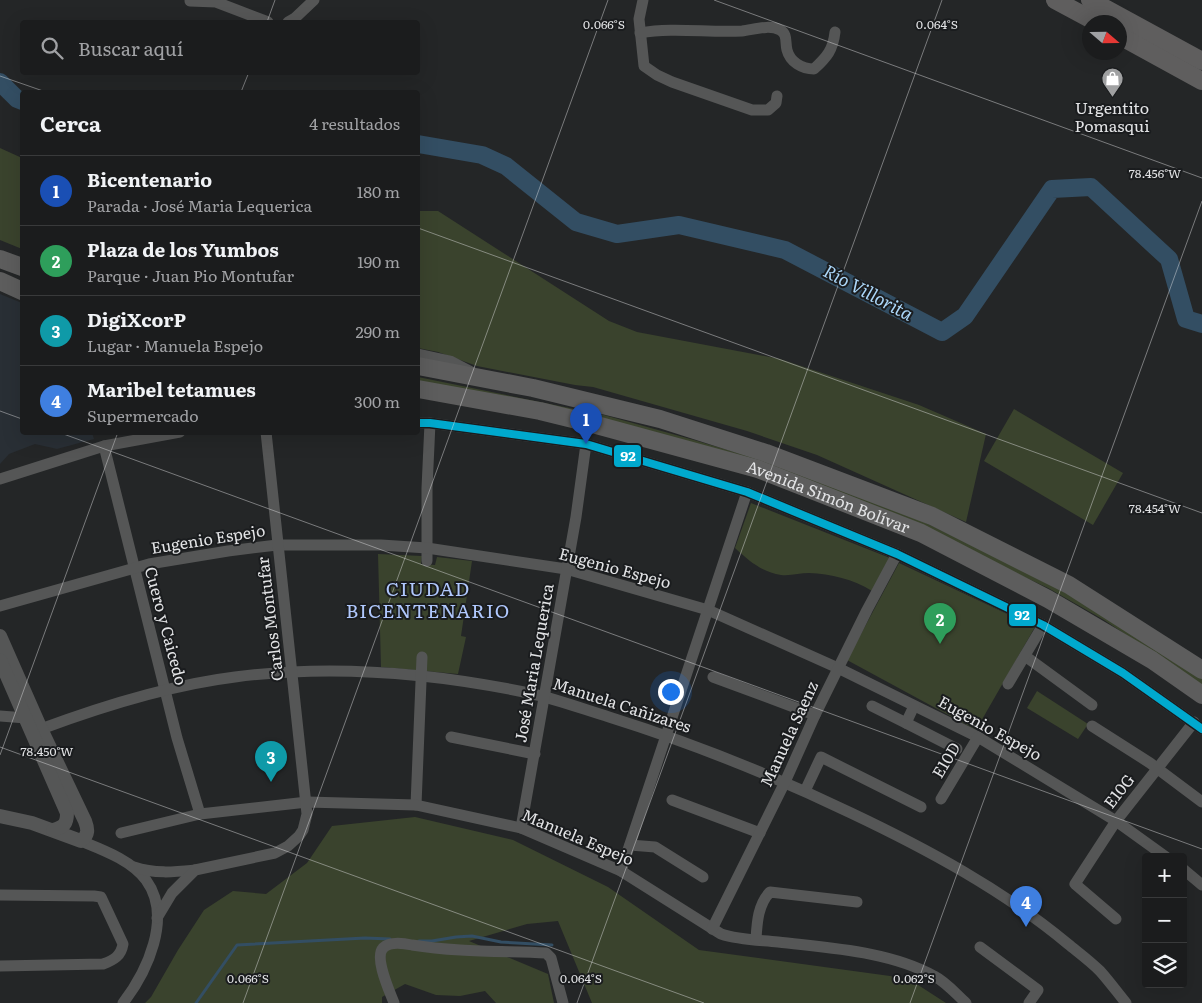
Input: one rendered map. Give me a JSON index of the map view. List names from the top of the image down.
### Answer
{
  "streets": {
    "highway": ["Avenida Simón Bolívar"],
    "street": [
      "Eugenio Espejo",
      "Carlos Montufar",
      "Cuero y Caicedo",
      "José Maria Lequerica",
      "Manuela Cañizares",
      "Manuela Saenz",
      "E10D",
      "E10G",
      "Manuela Espejo"
    ]
  },
  "crossings": [
    ["Eugenio Espejo", "Carlos Montufar"],
    ["Eugenio Espejo", "Cuero y Caicedo"],
    ["Eugenio Espejo", "José Maria Lequerica"],
    ["Eugenio Espejo", "Manuela Saenz"],
    ["Eugenio Espejo", "E10D"],
    ["Eugenio Espejo", "E10G"],
    ["Carlos Montufar", "Manuela Cañizares"],
    ["Carlos Montufar", "Manuela Espejo"],
    ["Cuero y Caicedo", "Manuela Cañizares"],
    ["Cuero y Caicedo", "Manuela Espejo"],
    ["José Maria Lequerica", "Manuela Cañizares"],
    ["José Maria Lequerica", "Manuela Espejo"],
    ["Manuela Cañizares", "Manuela Saenz"],
    ["Manuela Saenz", "Manuela Espejo"]
  ],
  "districts": ["CIUDAD BICENTENARIO"],
  "water": ["Río Villorita"],
  "places": {
    "shop": ["Urgentito Pomasqui"]
  },
  "lines": ["transit line 92"],
  "north": "right",
  "page": {
    "search": "Buscar aquí",
    "heading": ["Cerca", "4 resultados"],
    "list": [
      {
        "mark": "1",
        "name": "Bicentenario",
        "note": "Parada · José Maria Lequerica",
        "value": "180 m"
      },
      {
        "mark": "2",
        "name": "Plaza de los Yumbos",
        "note": "Parque · Juan Pio Montufar",
        "value": "190 m"
      },
      {
        "mark": "3",
        "name": "DigiXcorP",
        "note": "Lugar · Manuela Espejo",
        "value": "290 m"
      },
      {
        "mark": "4",
        "name": "Maribel tetamues",
        "note": "Supermercado",
        "value": "300 m"
      }
    ],
    "pins": [
      "1",
      "2",
      "3",
      "4"
    ],
    "map_buttons": ["+", "−"]
  },
  "coordinates": [
    "0.066°S",
    "0.064°S",
    "78.456°W",
    "78.454°W",
    "78.450°W",
    "0.062°S"
  ]
}
